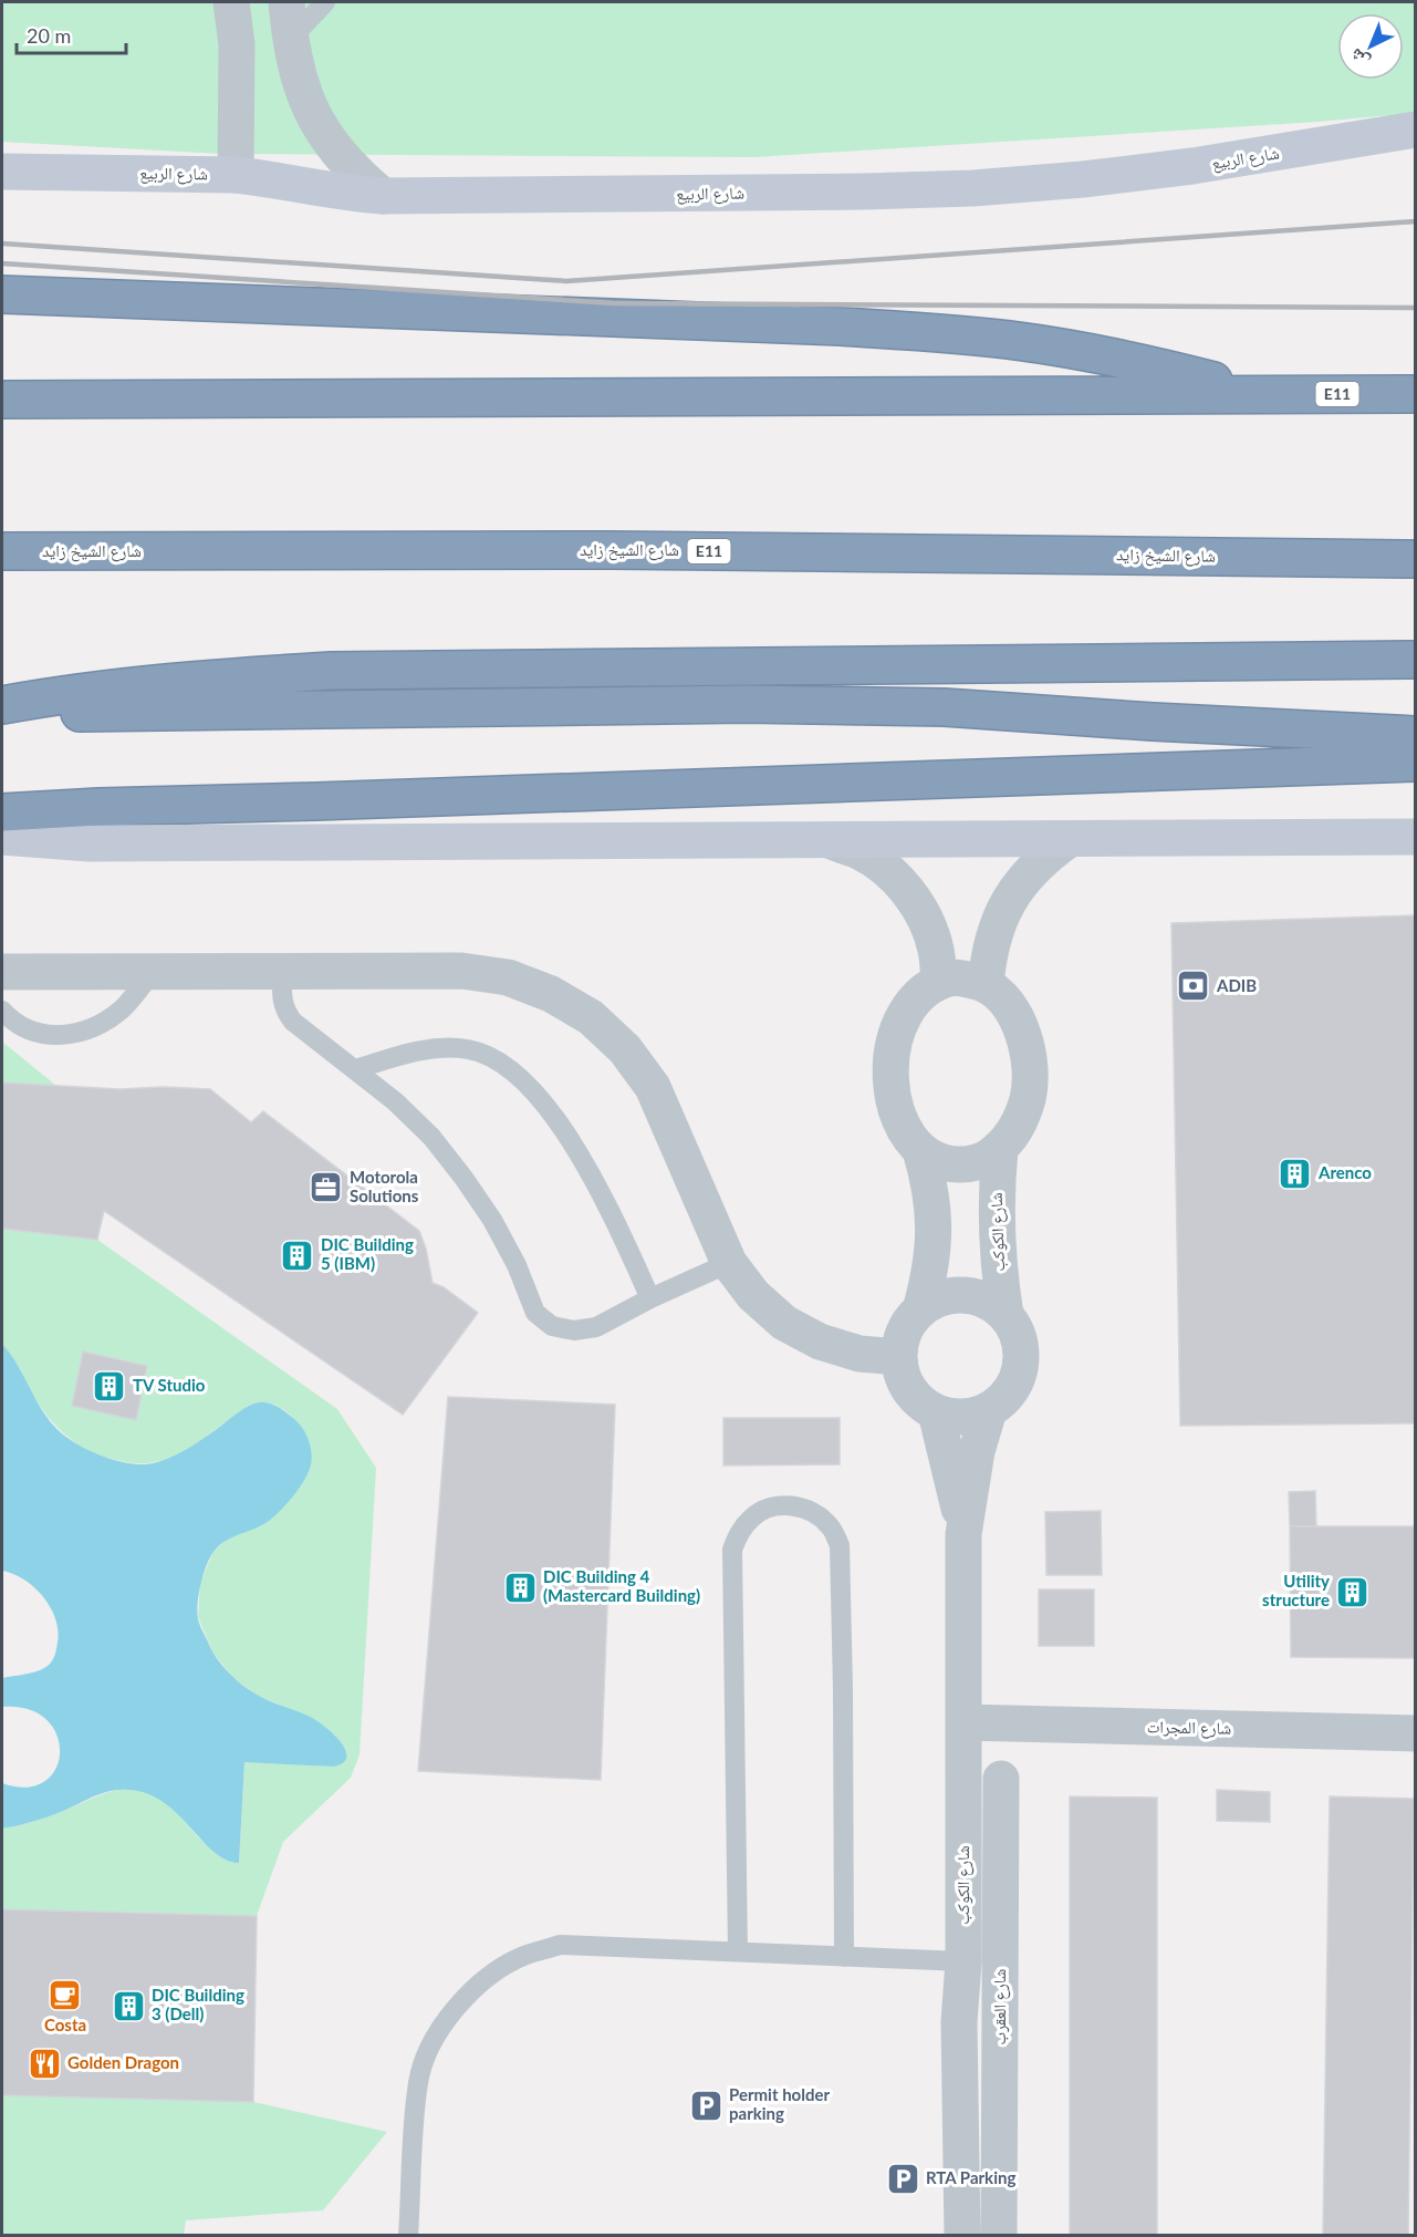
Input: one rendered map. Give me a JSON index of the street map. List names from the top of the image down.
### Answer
{
  "streets": {
    "highway": ["E11", "شارع الشيخ زايد"],
    "main road": ["شارع الربيع"],
    "street": ["شارع الكوكب", "شارع المجرات", "شارع العقرب"]
  },
  "crossings": [
    ["شارع الكوكب", "شارع المجرات"]
  ],
  "places": {
    "bank": ["ADIB"],
    "building": [
      "Arenco",
      "DIC Building 5 (IBM)",
      "TV Studio",
      "DIC Building 4 (Mastercard Building)",
      "Utility structure",
      "DIC Building 3 (Dell)"
    ],
    "office": ["Motorola Solutions"],
    "cafe": ["Costa"],
    "restaurant": ["Golden Dragon"],
    "parking": ["Permit holder parking", "RTA Parking"]
  },
  "scale_bar": "20 m",
  "north": "bottom left"
}
